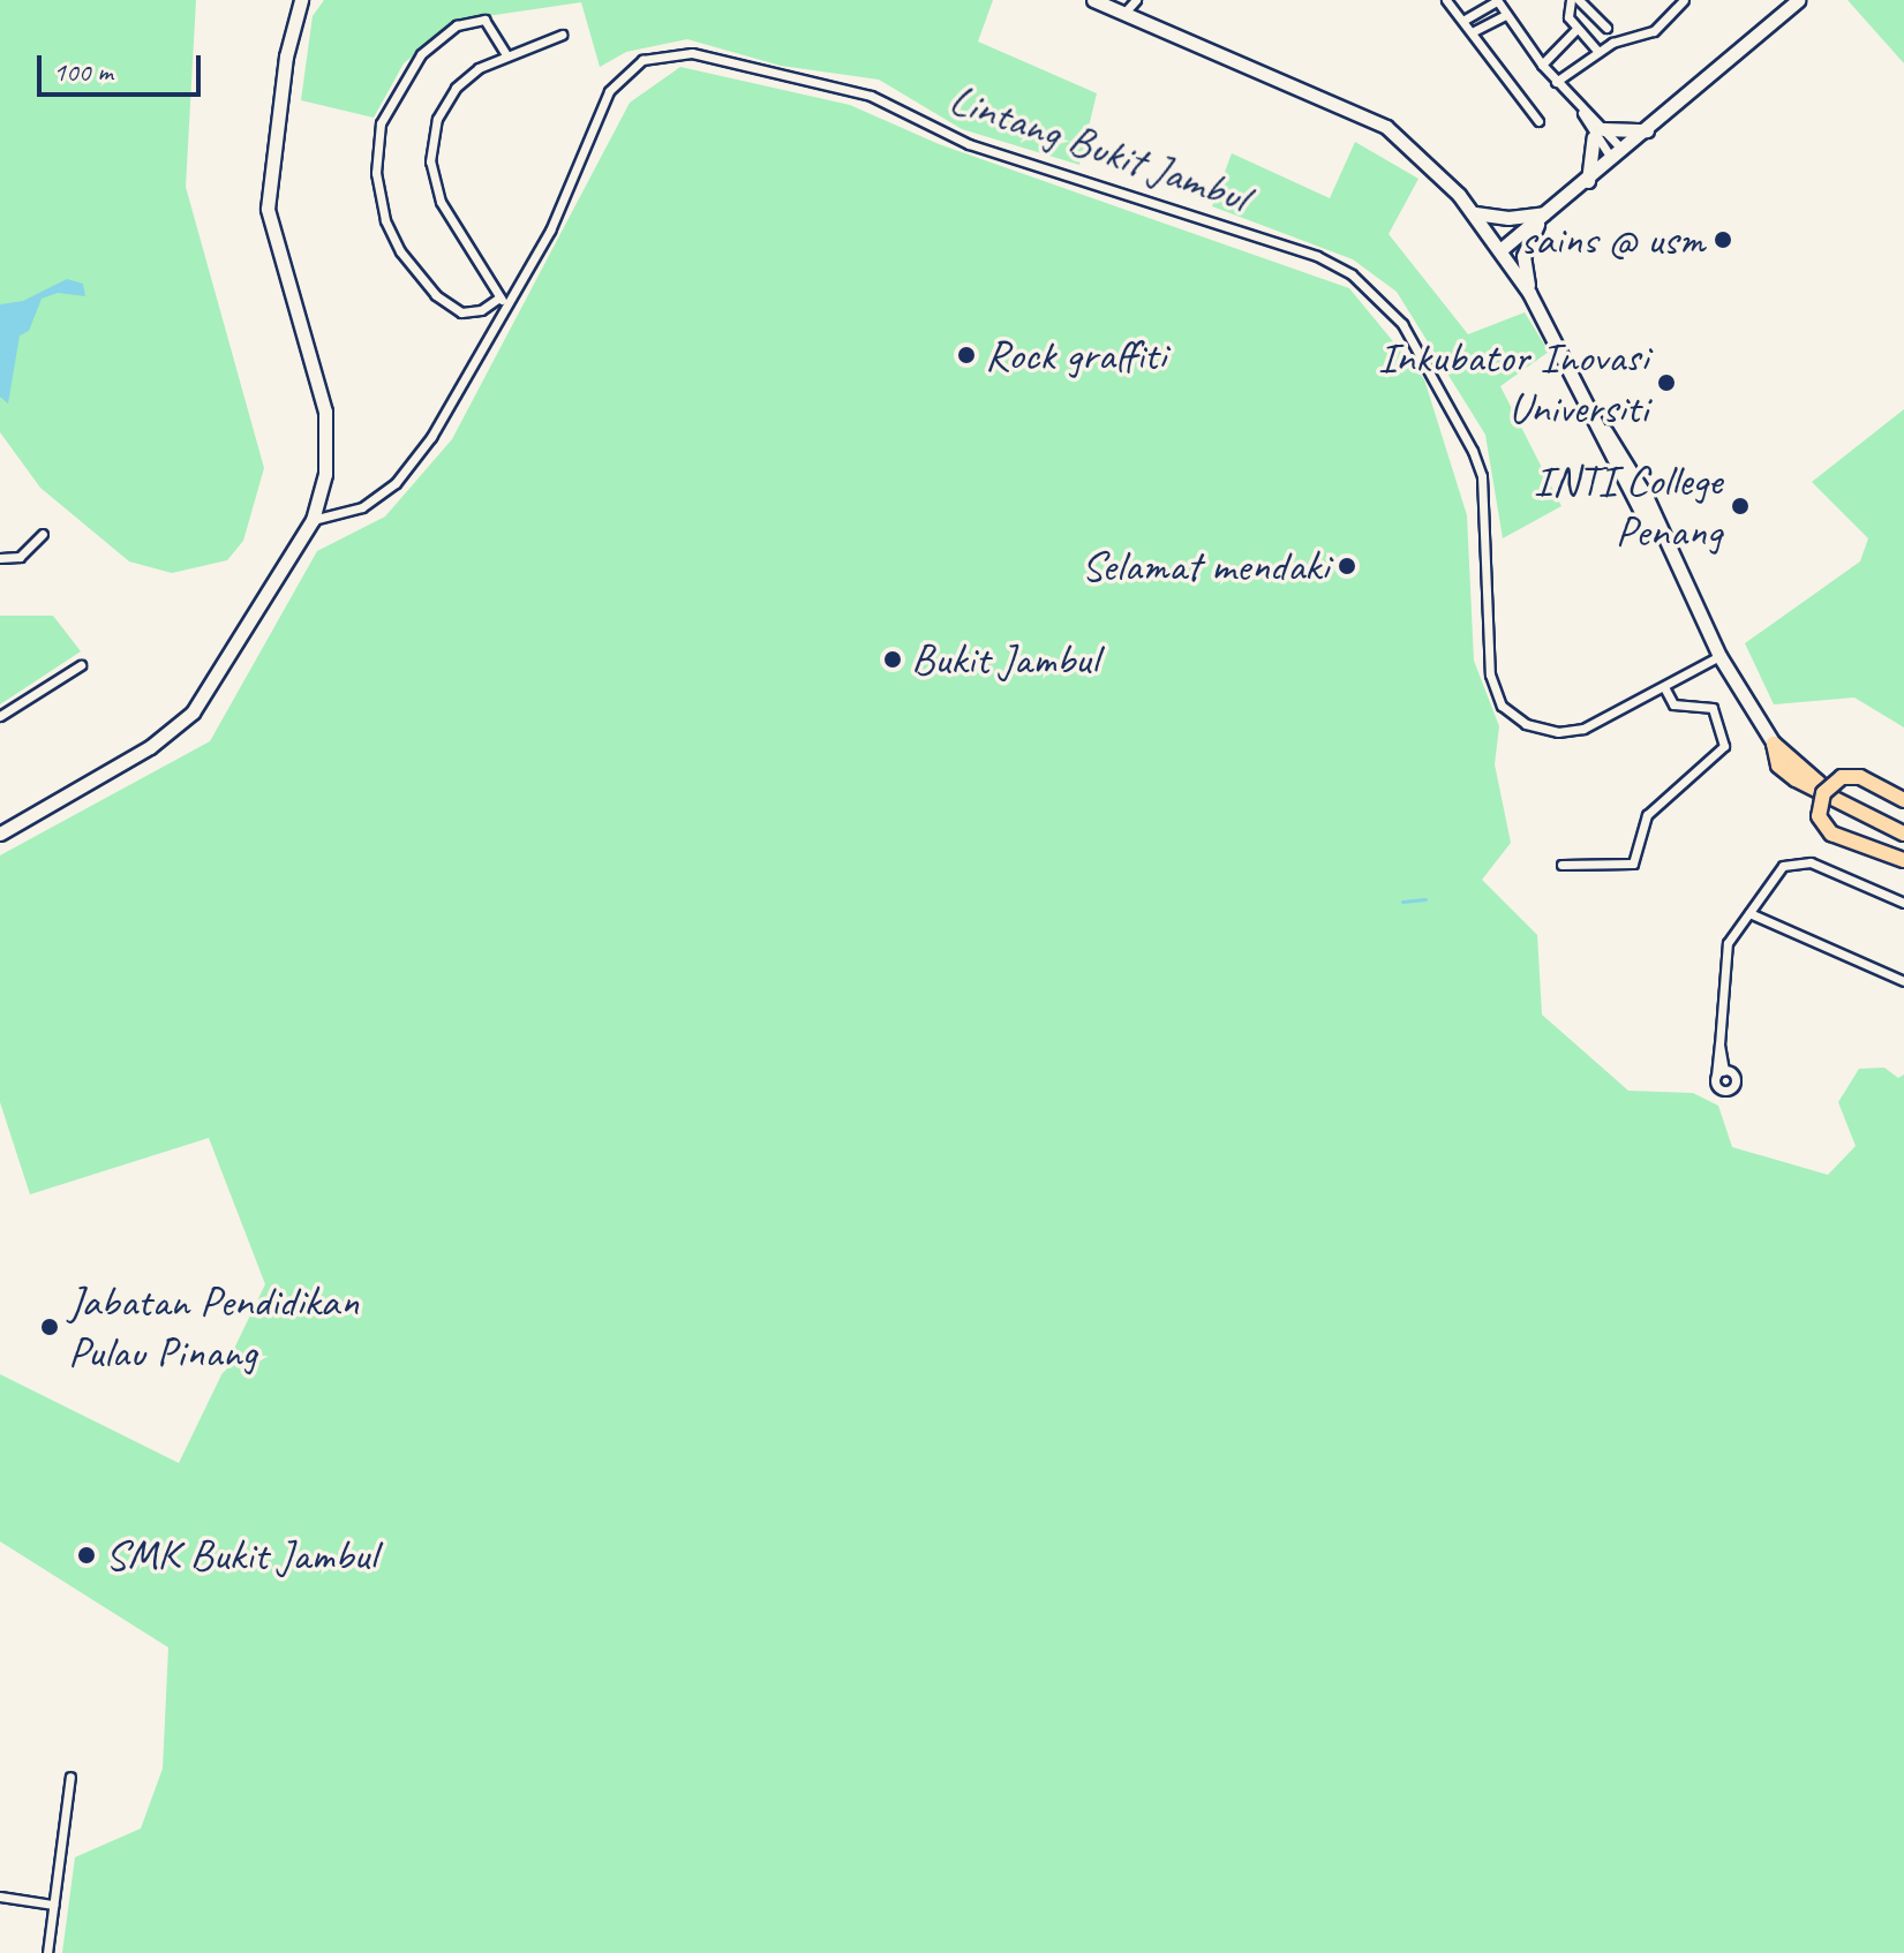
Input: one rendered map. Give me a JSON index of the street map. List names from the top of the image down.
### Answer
{
  "streets": {
    "street": ["Lintang Bukit Jambul"]
  },
  "places": [
    "sains @ usm",
    "Rock graffiti",
    "Inkubator Inovasi Universiti",
    "INTI College Penang",
    "Selamat mendaki",
    "Bukit Jambul",
    "Jabatan Pendidikan Pulau Pinang",
    "SMK Bukit Jambul"
  ],
  "scale_bar": "100 m"
}
